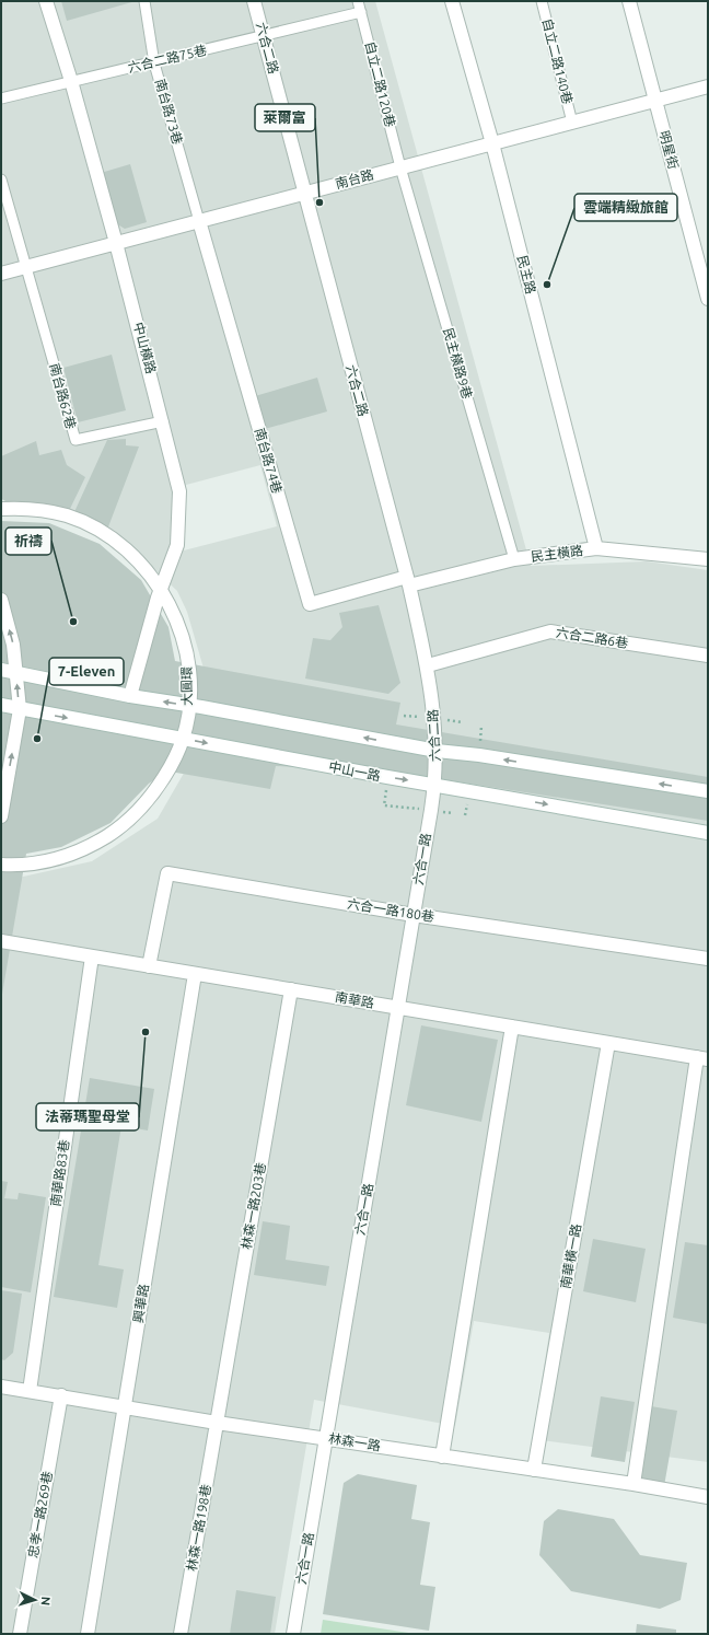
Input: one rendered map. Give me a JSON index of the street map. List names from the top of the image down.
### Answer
{
  "streets": {
    "street": [
      "六合二路",
      "明星街",
      "南台路",
      "民主路",
      "中山橫路",
      "南台路74巷",
      "民主橫路",
      "六合二路6巷",
      "大圓環",
      "中山一路",
      "六合一路",
      "六合一路180巷",
      "南華路",
      "南華路83巷",
      "林森一路203巷",
      "南華橫一路",
      "興華路",
      "林森一路",
      "忠孝一路269巷",
      "林森一路198巷"
    ],
    "lane": [
      "六合二路75巷",
      "自立二路140巷",
      "自立二路120巷",
      "南台路73巷",
      "民主橫路9巷",
      "南台路62巷"
    ]
  },
  "crossings": [
    ["六合二路", "六合二路75巷"],
    ["六合二路", "南台路"],
    ["六合二路", "南台路74巷"],
    ["六合二路", "民主橫路"],
    ["六合二路", "六合二路6巷"],
    ["六合二路", "中山一路"],
    ["六合二路", "六合一路"],
    ["六合二路75巷", "自立二路120巷"],
    ["六合二路75巷", "南台路73巷"],
    ["六合二路75巷", "中山橫路"],
    ["自立二路140巷", "南台路"],
    ["自立二路120巷", "南台路"],
    ["自立二路120巷", "民主橫路9巷"],
    ["南台路73巷", "南台路"],
    ["南台路73巷", "南台路74巷"],
    ["明星街", "南台路"],
    ["南台路", "民主路"],
    ["南台路", "中山橫路"],
    ["南台路", "民主橫路9巷"],
    ["南台路", "南台路62巷"],
    ["南台路", "南台路74巷"],
    ["民主路", "民主橫路"],
    ["中山橫路", "南台路62巷"],
    ["中山橫路", "大圓環"],
    ["民主橫路9巷", "民主橫路"],
    ["南台路74巷", "民主橫路"],
    ["大圓環", "中山一路"],
    ["中山一路", "六合一路"],
    ["六合一路", "六合一路180巷"],
    ["六合一路", "南華路"],
    ["六合一路", "林森一路"],
    ["六合一路180巷", "南華路"],
    ["南華路", "南華路83巷"],
    ["南華路", "林森一路203巷"],
    ["南華路", "南華橫一路"],
    ["南華路", "興華路"],
    ["南華路83巷", "林森一路"],
    ["林森一路203巷", "林森一路"],
    ["林森一路203巷", "林森一路198巷"],
    ["南華橫一路", "林森一路"],
    ["興華路", "林森一路"],
    ["林森一路", "忠孝一路269巷"],
    ["林森一路", "林森一路198巷"]
  ],
  "places": [
    "萊爾富",
    "雲端精緻旅館",
    "祈禱",
    "7-Eleven",
    "法蒂瑪聖母堂"
  ],
  "north": "right"
}
